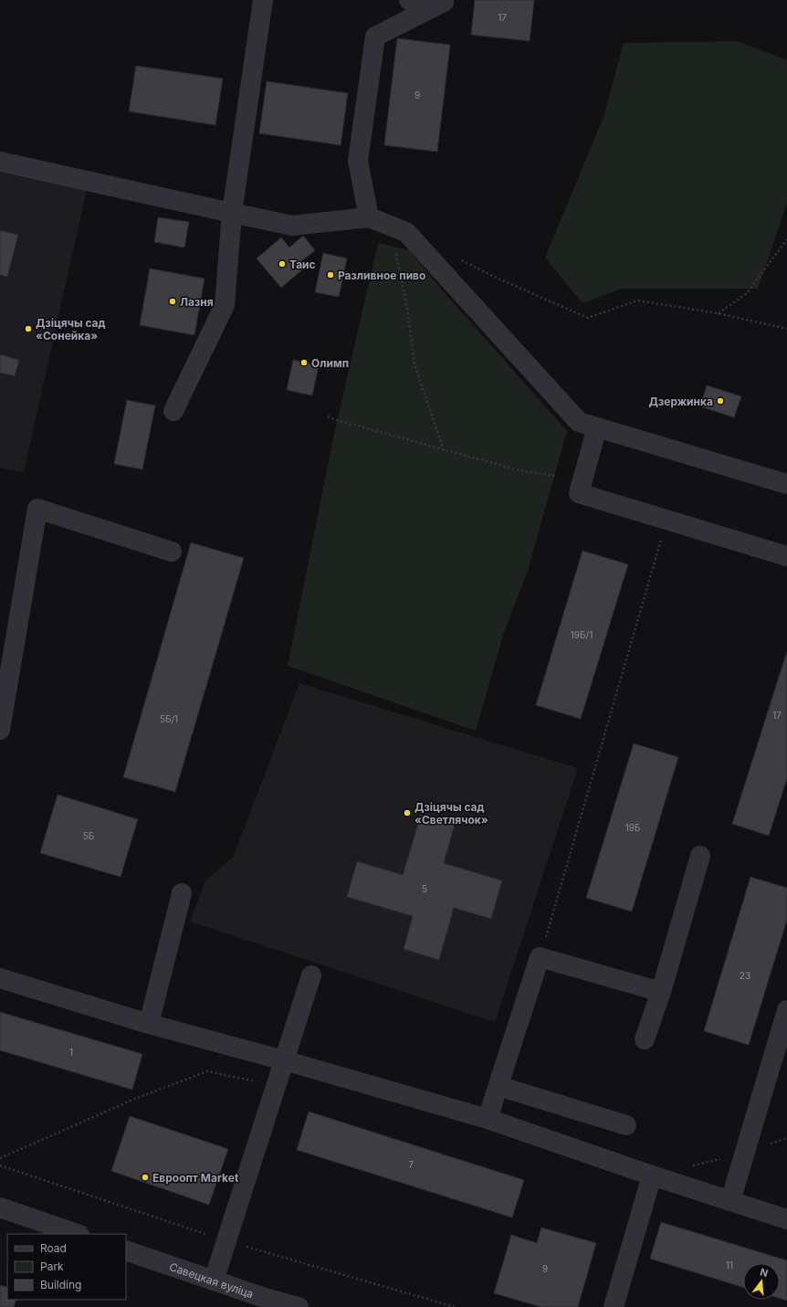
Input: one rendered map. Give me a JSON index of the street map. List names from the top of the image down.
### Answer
{
  "streets": {
    "street": ["Савецкая вуліца"]
  },
  "places": [
    "Таис",
    "Разливное пиво",
    "Лазня",
    "Дзіцячы сад «Сонейка»",
    "Олимп",
    "Дзержинка",
    "Дзіцячы сад «Светлячок»",
    "Евроопт Market"
  ],
  "house_numbers": [
    "17",
    "9",
    "19Б/1",
    "17",
    "5Б/1",
    "19Б",
    "5Б",
    "5",
    "23",
    "1",
    "7",
    "11",
    "9"
  ],
  "legend": ["Road", "Park", "Building"],
  "north": "top"
}
